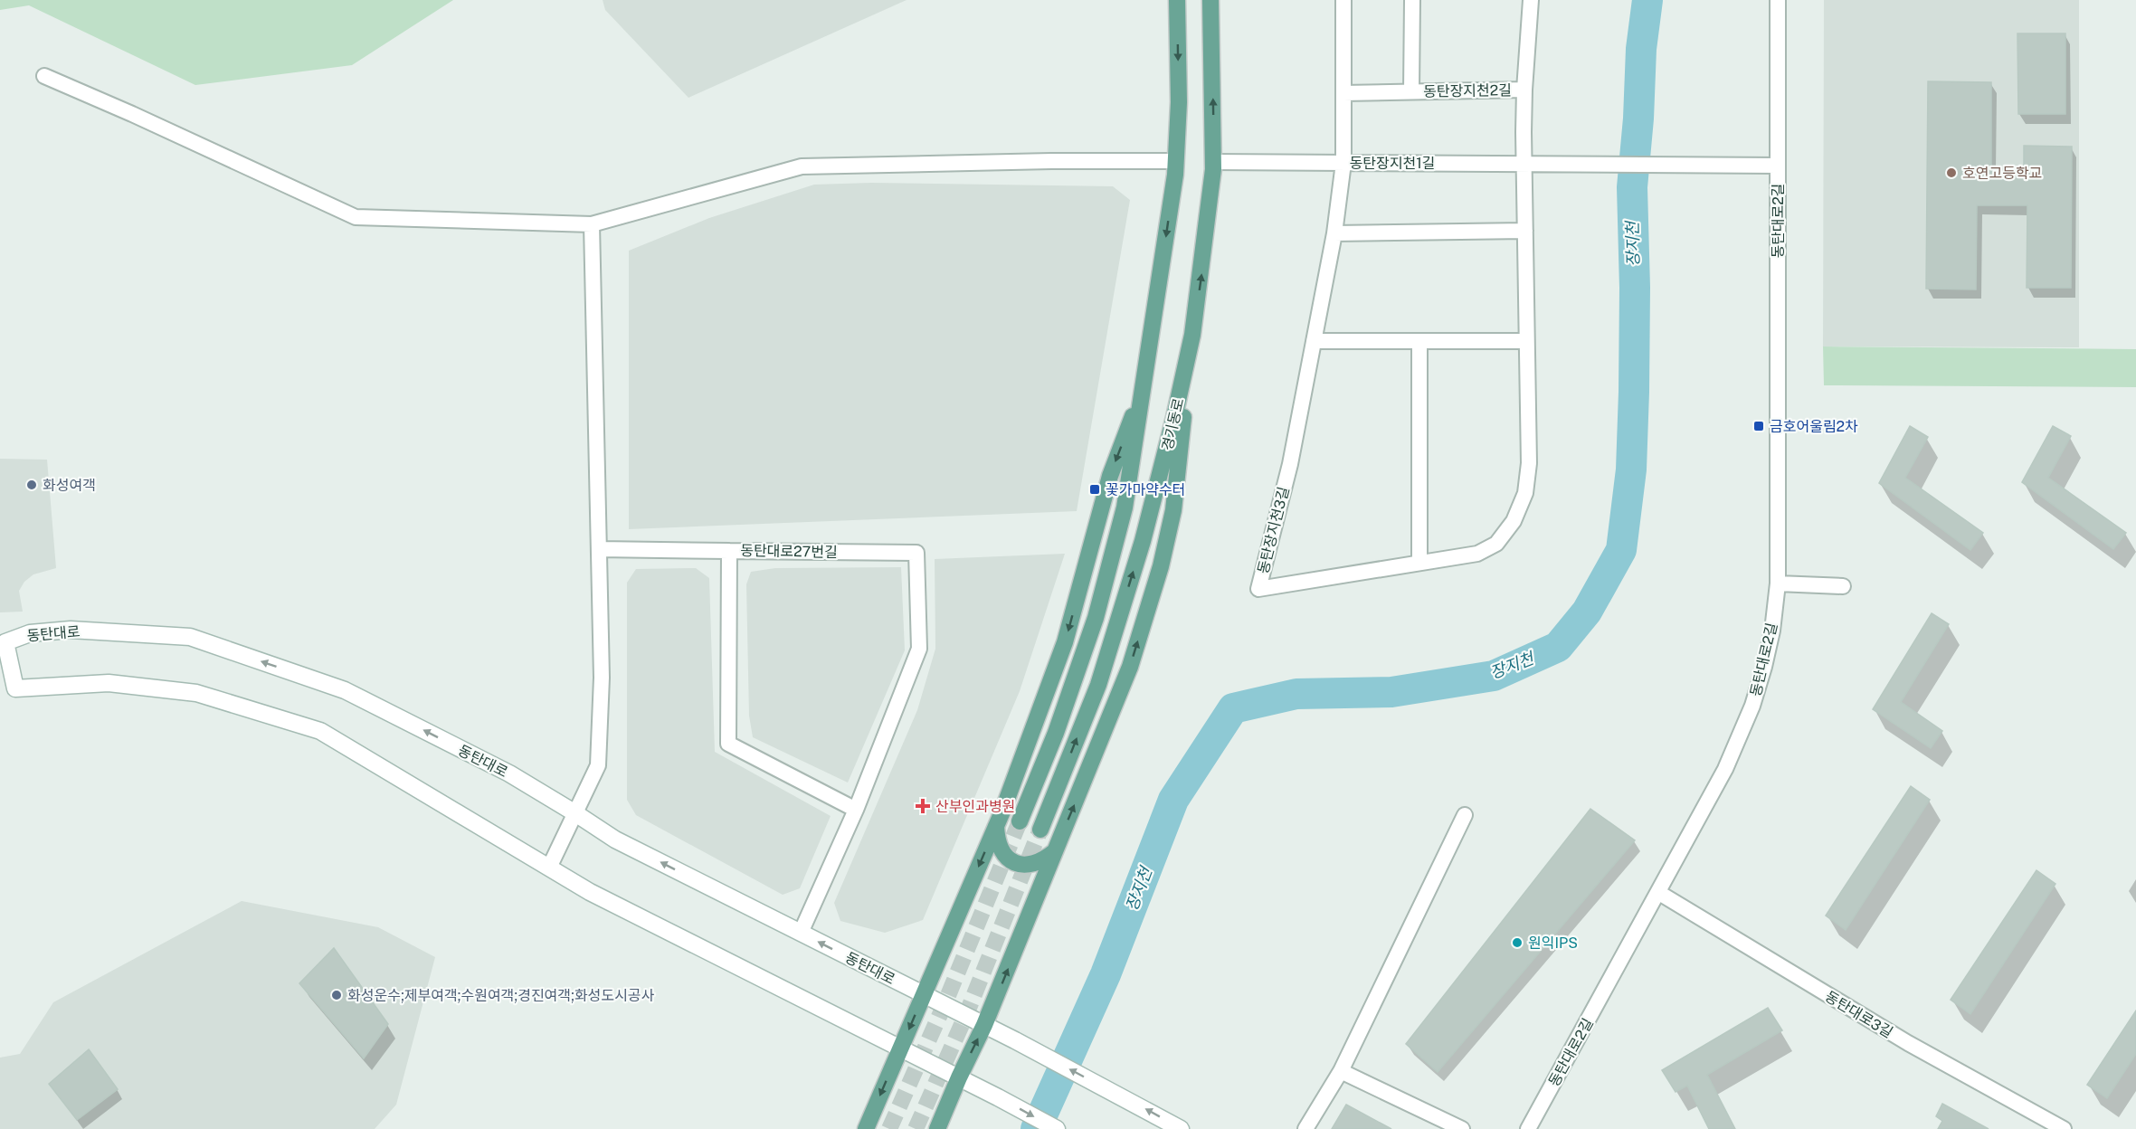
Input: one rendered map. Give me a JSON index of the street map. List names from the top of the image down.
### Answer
{
  "streets": {
    "main road": ["경기동로", "동탄대로"],
    "street": [
      "동탄장지천2길",
      "동탄장지천1길",
      "동탄대로2길",
      "동탄장지천3길",
      "동탄대로27번길",
      "동탄대로3길"
    ]
  },
  "crossings": [
    ["동탄장지천2길", "동탄장지천1길"],
    ["동탄장지천2길", "동탄장지천3길"],
    ["동탄장지천1길", "동탄대로2길"],
    ["동탄장지천1길", "경기동로"],
    ["동탄장지천1길", "동탄장지천3길"],
    ["동탄대로2길", "동탄대로3길"],
    ["동탄대로27번길", "동탄대로"]
  ],
  "water": ["장지천"],
  "places": {
    "other": [
      "호연고등학교",
      "화성여객",
      "원익IPS",
      "화성운수;제부여객;수원여객;경진여객;화성도시공사"
    ],
    "transit": ["금호어울림2차", "꽃가마약수터"],
    "health": ["산부인과병원"]
  }
}
